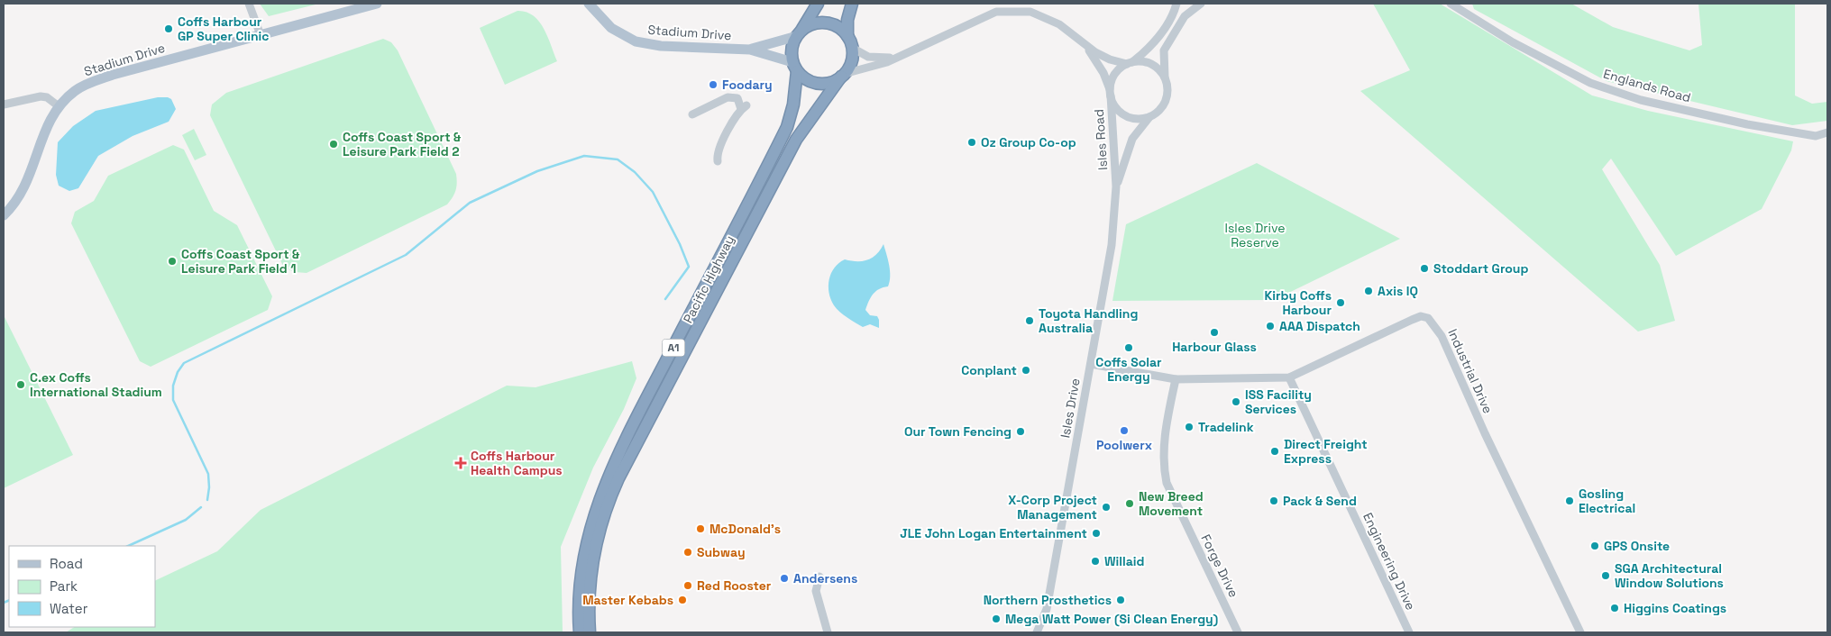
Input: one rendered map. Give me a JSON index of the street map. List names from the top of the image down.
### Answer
{
  "streets": {
    "highway": ["Pacific Highway", "A1"],
    "main road": ["Stadium Drive"],
    "street": [
      "Englands Road",
      "Isles Road",
      "Industrial Drive",
      "Isles Drive",
      "Engineering Drive",
      "Forge Drive"
    ]
  },
  "crossings": [
    ["Stadium Drive", "Pacific Highway"],
    ["Stadium Drive", "A1"],
    ["Isles Road", "Isles Drive"],
    ["Pacific Highway", "A1"],
    ["Industrial Drive", "Isles Drive"],
    ["Industrial Drive", "Engineering Drive"],
    ["Industrial Drive", "Forge Drive"]
  ],
  "parks": ["Isles Drive Reserve"],
  "places": {
    "other": [
      "Coffs Harbour GP Super Clinic",
      "Foodary",
      "Oz Group Co-op",
      "Coffs Coast Sport & Leisure Park Field 2",
      "Coffs Coast Sport & Leisure Park Field 1",
      "Stoddart Group",
      "Axis IQ",
      "Kirby Coffs Harbour",
      "Toyota Handling Australia",
      "AAA Dispatch",
      "Harbour Glass",
      "Coffs Solar Energy",
      "Conplant",
      "C.ex Coffs International Stadium",
      "ISS Facility Services",
      "Tradelink",
      "Poolwerx",
      "Our Town Fencing",
      "Direct Freight Express",
      "Pack & Send",
      "Gosling Electrical",
      "New Breed Movement",
      "X-Corp Project Management",
      "McDonald's",
      "JLE John Logan Entertainment",
      "GPS Onsite",
      "Subway",
      "Willaid",
      "SGA Architectural Window Solutions",
      "Andersens",
      "Red Rooster",
      "Master Kebabs",
      "Northern Prosthetics",
      "Higgins Coatings",
      "Mega Watt Power (Si Clean Energy)"
    ],
    "health": ["Coffs Harbour Health Campus"]
  },
  "legend": ["Road", "Park", "Water"]
}
